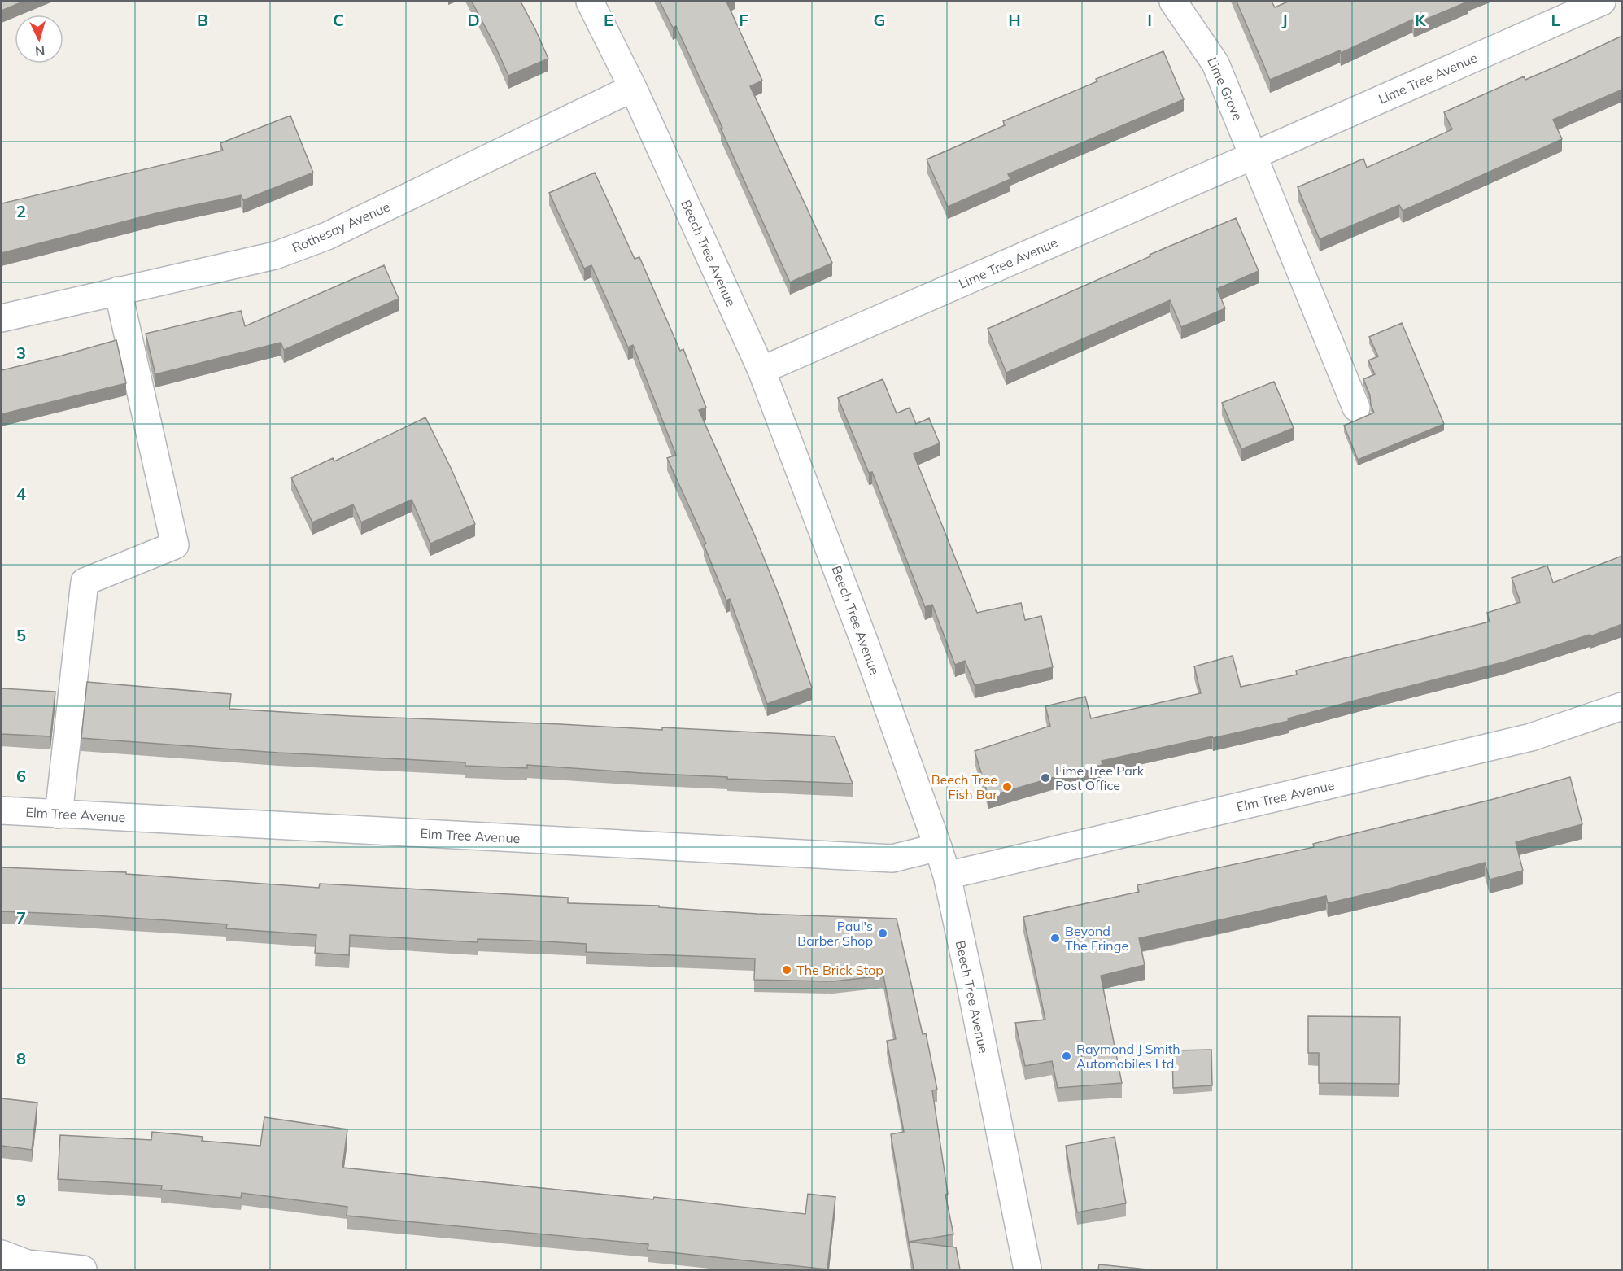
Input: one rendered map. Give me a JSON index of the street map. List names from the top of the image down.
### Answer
{
  "streets": {
    "street": [
      "Lime Tree Avenue",
      "Lime Grove",
      "Rothesay Avenue",
      "Beech Tree Avenue",
      "Elm Tree Avenue"
    ]
  },
  "crossings": [
    ["Lime Tree Avenue", "Lime Grove"],
    ["Lime Tree Avenue", "Beech Tree Avenue"],
    ["Rothesay Avenue", "Beech Tree Avenue"],
    ["Beech Tree Avenue", "Elm Tree Avenue"]
  ],
  "places": [
    "Lime Tree Park Post Office",
    "Beech Tree Fish Bar",
    "Paul's Barber Shop",
    "Beyond The Fringe",
    "The Brick Stop",
    "Raymond J Smith Automobiles Ltd."
  ],
  "north": "bottom",
  "grid": {
    "columns": [
      "B",
      "C",
      "D",
      "E",
      "F",
      "G",
      "H",
      "I",
      "J",
      "K",
      "L"
    ],
    "rows": [
      "2",
      "3",
      "4",
      "5",
      "6",
      "7",
      "8",
      "9"
    ]
  }
}
